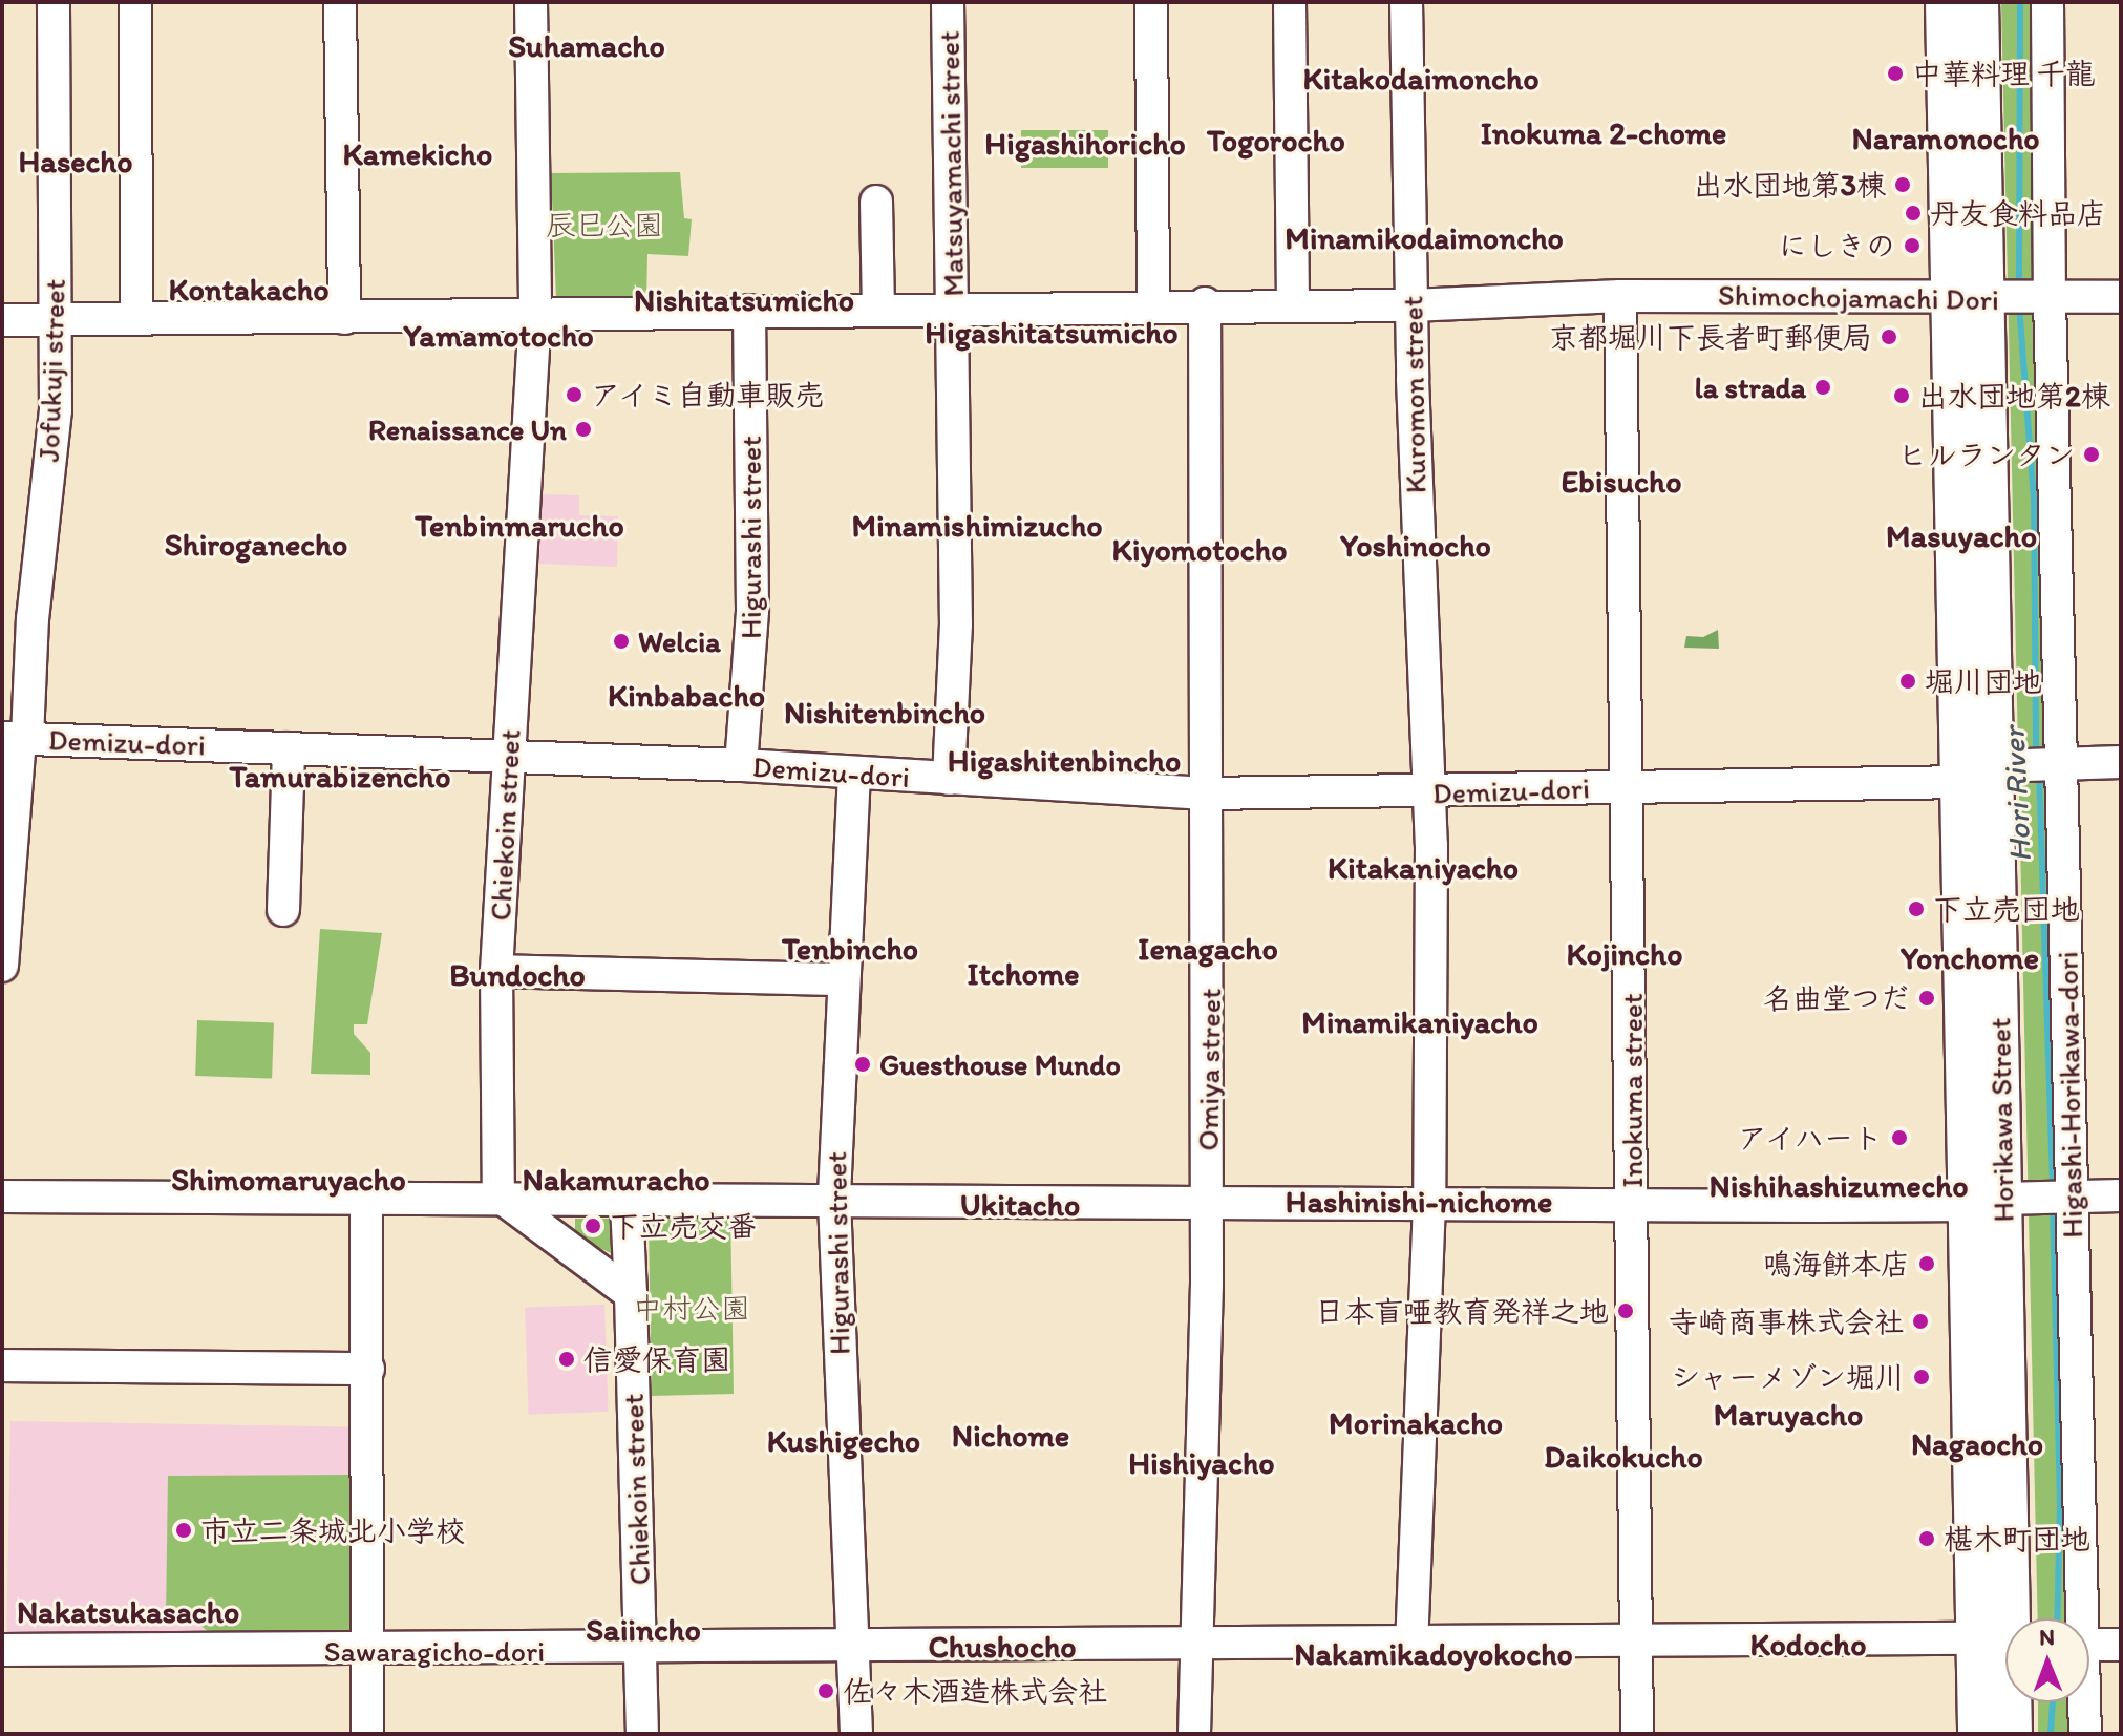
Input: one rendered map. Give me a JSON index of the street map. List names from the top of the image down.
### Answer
{
  "streets": {
    "main road": ["Horikawa Street"],
    "street": [
      "Matsuyamachi street",
      "Shimochojamachi Dori",
      "Jofukuji street",
      "Kuromon street",
      "Higurashi street",
      "Demizu-dori",
      "Chiekoin street",
      "Omiya street",
      "Inokuma street",
      "Higashi-Horikawa-dori",
      "Sawaragicho-dori"
    ]
  },
  "crossings": [
    ["Matsuyamachi street", "Shimochojamachi Dori"],
    ["Matsuyamachi street", "Demizu-dori"],
    ["Shimochojamachi Dori", "Jofukuji street"],
    ["Shimochojamachi Dori", "Kuromon street"],
    ["Shimochojamachi Dori", "Higurashi street"],
    ["Shimochojamachi Dori", "Chiekoin street"],
    ["Shimochojamachi Dori", "Omiya street"],
    ["Shimochojamachi Dori", "Inokuma street"],
    ["Shimochojamachi Dori", "Higashi-Horikawa-dori"],
    ["Shimochojamachi Dori", "Horikawa Street"],
    ["Jofukuji street", "Demizu-dori"],
    ["Kuromon street", "Demizu-dori"],
    ["Kuromon street", "Sawaragicho-dori"],
    ["Higurashi street", "Demizu-dori"],
    ["Higurashi street", "Sawaragicho-dori"],
    ["Demizu-dori", "Chiekoin street"],
    ["Demizu-dori", "Omiya street"],
    ["Demizu-dori", "Inokuma street"],
    ["Demizu-dori", "Higashi-Horikawa-dori"],
    ["Demizu-dori", "Horikawa Street"],
    ["Chiekoin street", "Sawaragicho-dori"],
    ["Omiya street", "Sawaragicho-dori"],
    ["Inokuma street", "Sawaragicho-dori"],
    ["Horikawa Street", "Sawaragicho-dori"]
  ],
  "districts": [
    "Suhamacho",
    "Kitakodaimoncho",
    "Inokuma 2-chome",
    "Naramonocho",
    "Togorocho",
    "Higashihoricho",
    "Kamekicho",
    "Hasecho",
    "Minamikodaimoncho",
    "Kontakacho",
    "Nishitatsumicho",
    "Higashitatsumicho",
    "Yamamotocho",
    "Ebisucho",
    "Tenbinmarucho",
    "Minamishimizucho",
    "Masuyacho",
    "Shiroganecho",
    "Yoshinocho",
    "Kiyomotocho",
    "Kinbabacho",
    "Nishitenbincho",
    "Higashitenbincho",
    "Tamurabizencho",
    "Kitakaniyacho",
    "Tenbincho",
    "Ienagacho",
    "Kojincho",
    "Yonchome",
    "Itchome",
    "Bundocho",
    "Minamikaniyacho",
    "Shimomaruyacho",
    "Nakamuracho",
    "Nishihashizumecho",
    "Hashinishi-nichome",
    "Ukitacho",
    "Maruyacho",
    "Morinakacho",
    "Nichome",
    "Kushigecho",
    "Nagaocho",
    "Daikokucho",
    "Hishiyacho",
    "Nakatsukasacho",
    "Saiincho",
    "Kodocho",
    "Chushocho",
    "Nakamikadoyokocho"
  ],
  "water": ["Hori River"],
  "parks": ["辰巳公園", "中村公園"],
  "places": [
    "中華料理 千龍",
    "出水団地第3棟",
    "丹友食料品店",
    "にしきの",
    "京都堀川下長者町郵便局",
    "la strada",
    "アイミ自動車販売",
    "出水団地第2棟",
    "Renaissance Un",
    "ヒルランタン",
    "Welcia",
    "堀川団地",
    "下立売団地",
    "名曲堂つだ",
    "Guesthouse Mundo",
    "アイハート",
    "下立売交番",
    "鳴海餅本店",
    "日本盲唖教育発祥之地",
    "寺崎商事株式会社",
    "信愛保育園",
    "シャーメゾン堀川",
    "市立二条城北小学校",
    "椹木町団地",
    "佐々木酒造株式会社"
  ],
  "north": "top"
}
